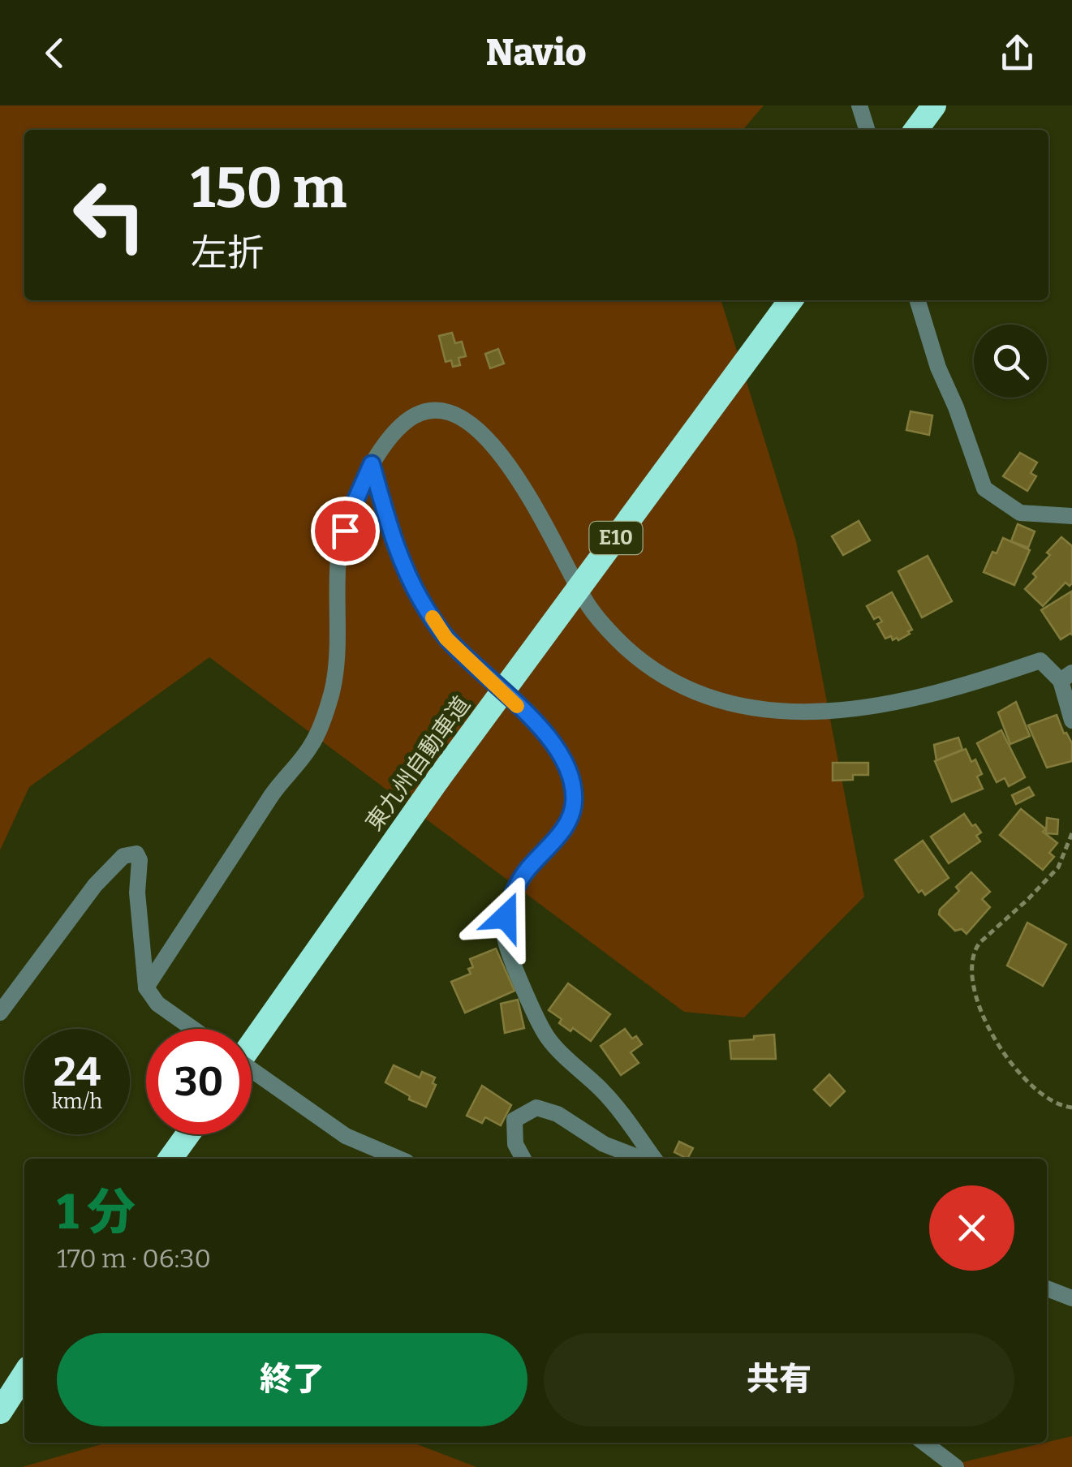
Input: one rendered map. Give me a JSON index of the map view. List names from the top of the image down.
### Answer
{
  "streets": {
    "highway": ["E10", "東九州自動車道"]
  },
  "page": {
    "header": "Navio",
    "turn": ["150 m", "左折"],
    "speed": "24 km/h",
    "limit": "30",
    "heading": ["1 分", "170 m · 06:30"],
    "buttons": ["終了", "共有"]
  }
}
